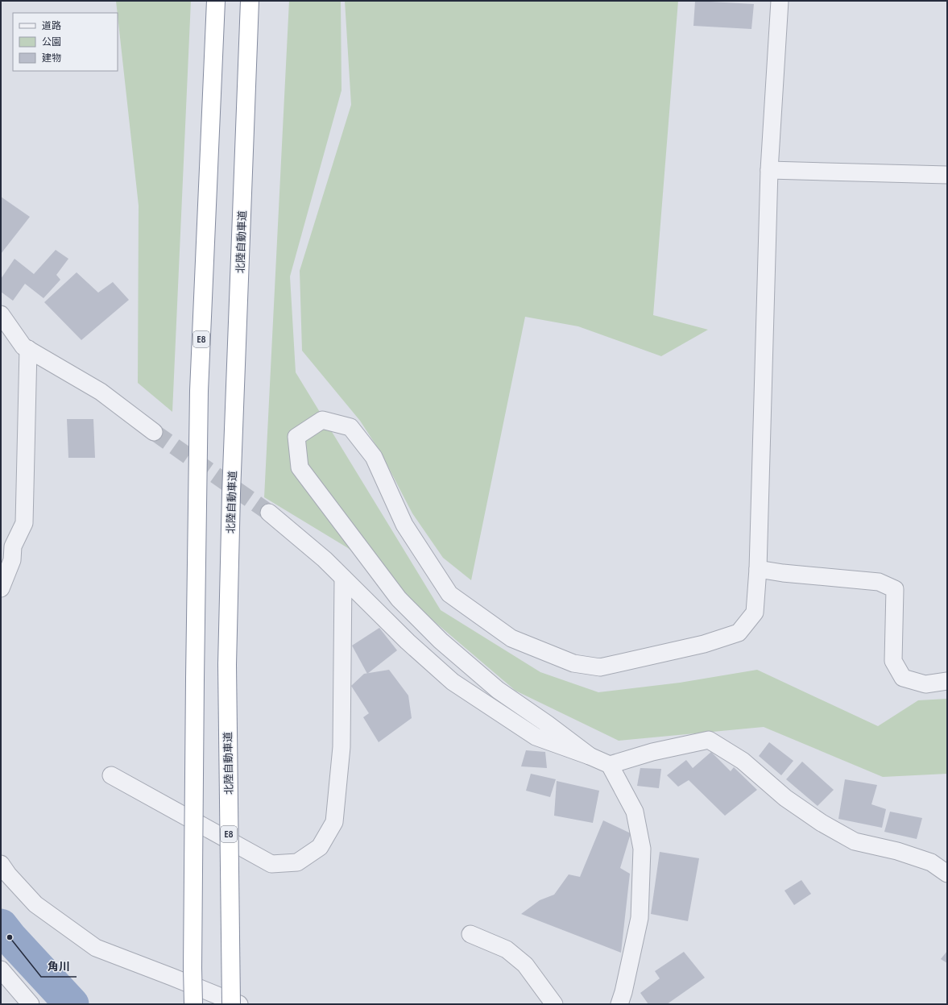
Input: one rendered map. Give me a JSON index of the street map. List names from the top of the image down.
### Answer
{
  "streets": {
    "highway": ["北陸自動車道", "E8"]
  },
  "places": ["角川"],
  "legend": ["道路", "公園", "建物"]
}
